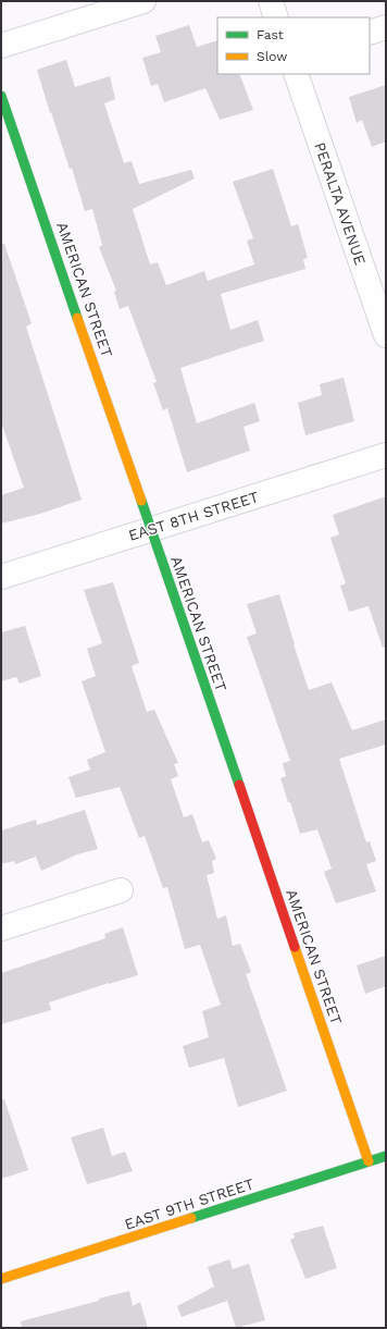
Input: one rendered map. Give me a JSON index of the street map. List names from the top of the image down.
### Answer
{
  "streets": {
    "street": [
      "PERALTA AVENUE",
      "AMERICAN STREET",
      "EAST 8TH STREET",
      "EAST 9TH STREET"
    ]
  },
  "crossings": [
    ["AMERICAN STREET", "EAST 8TH STREET"],
    ["AMERICAN STREET", "EAST 9TH STREET"]
  ],
  "legend": ["Fast", "Slow"]
}
